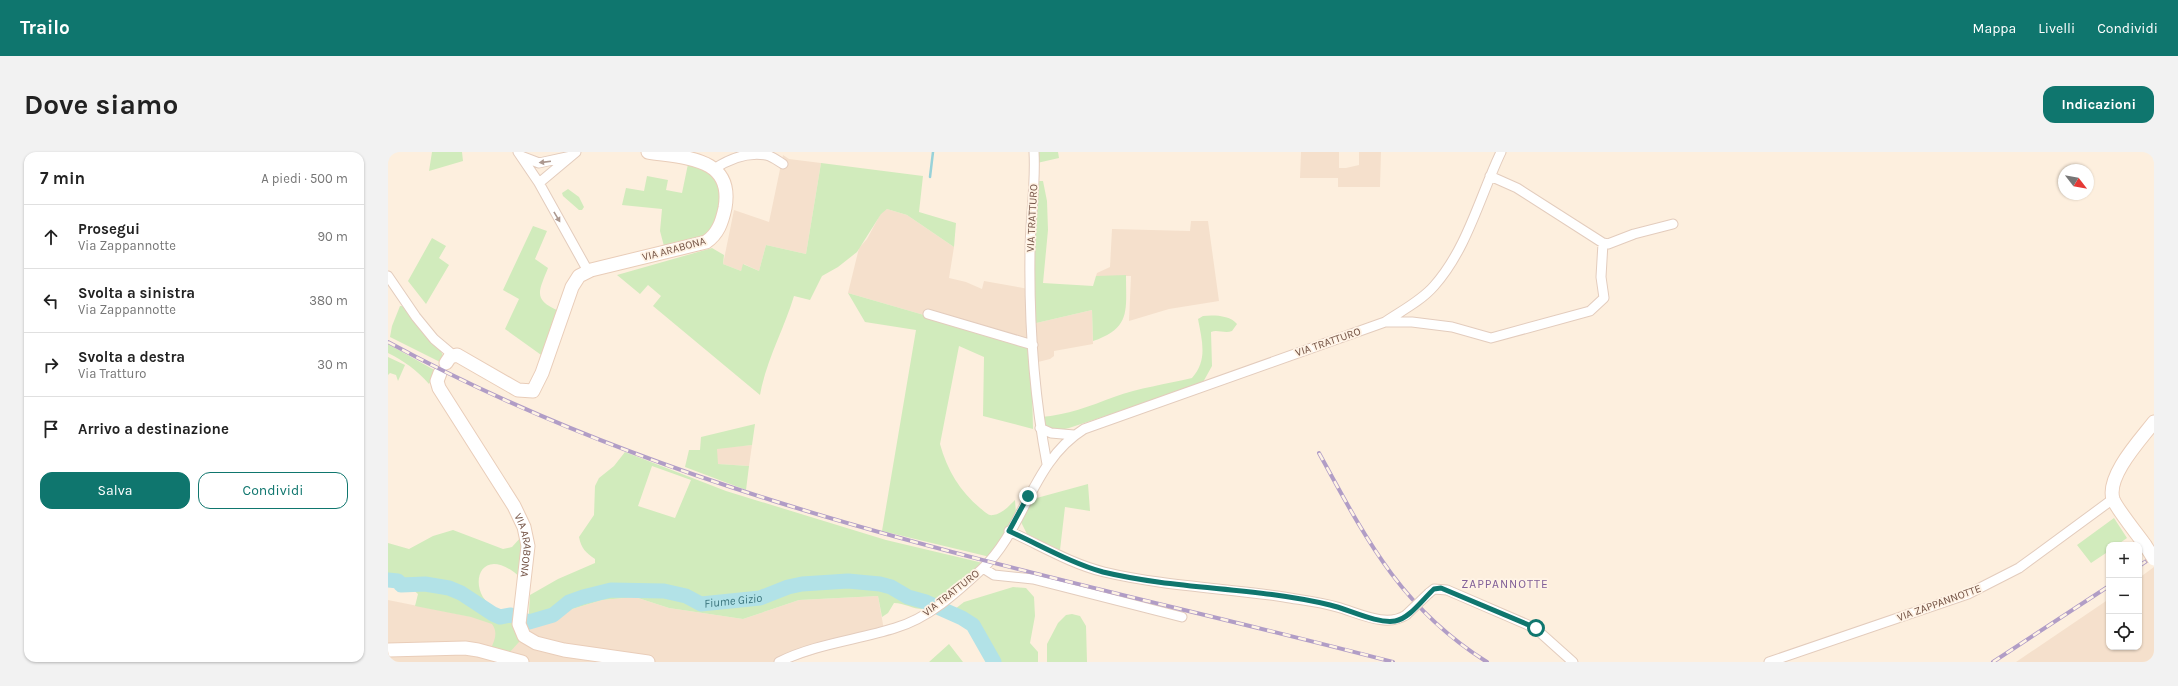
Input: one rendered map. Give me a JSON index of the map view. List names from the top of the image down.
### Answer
{
  "streets": {
    "main road": ["VIA ARABONA"],
    "street": ["VIA TRATTURO", "VIA ZAPPANNOTTE"]
  },
  "districts": ["ZAPPANNOTTE"],
  "water": ["Fiume Gizio"],
  "north": "bottom right",
  "page": {
    "header": "Trailo",
    "nav": ["Mappa", "Livelli", "Condividi"],
    "buttons": [
      "Indicazioni",
      ["Salva", "Condividi"]
    ],
    "title": "Dove siamo",
    "heading": ["7 min", "A piedi · 500 m"],
    "list": [
      ["Prosegui", "Via Zappannotte", "90 m"],
      ["Svolta a sinistra", "Via Zappannotte", "380 m"],
      ["Svolta a destra", "Via Tratturo", "30 m"],
      "Arrivo a destinazione"
    ],
    "map_buttons": ["+", "−"]
  }
}
